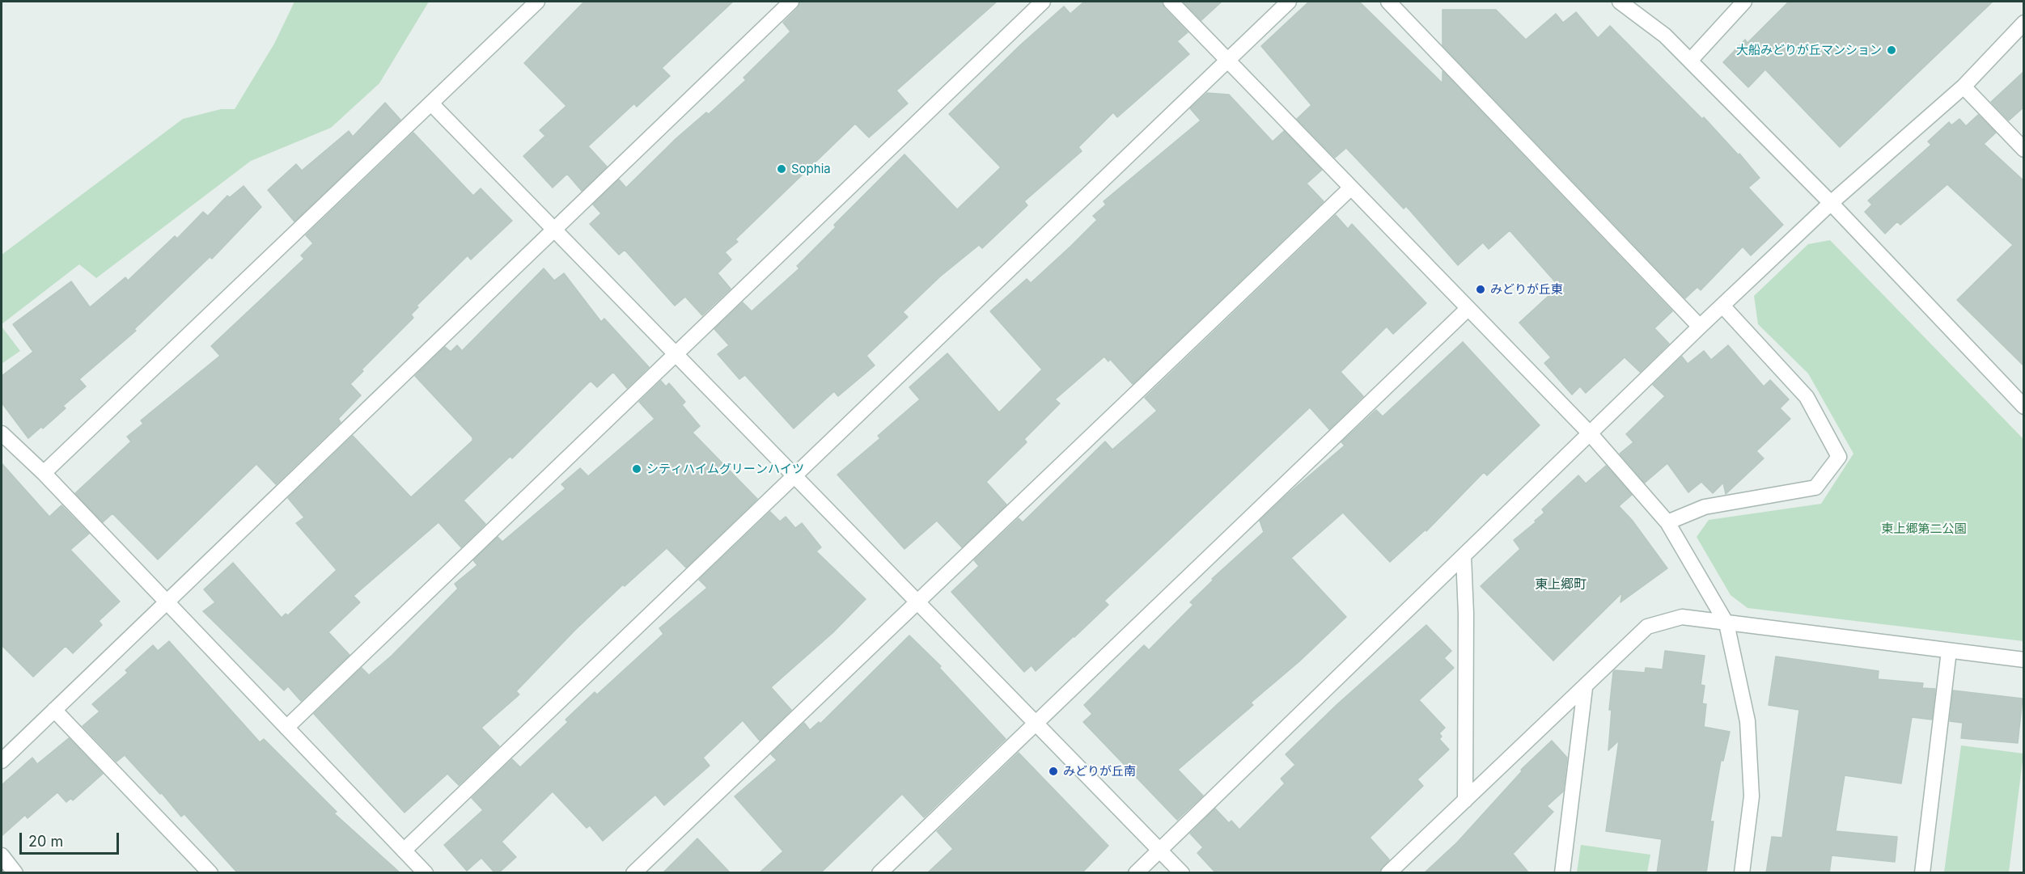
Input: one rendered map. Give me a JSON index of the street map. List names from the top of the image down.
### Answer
{
  "districts": ["東上郷町"],
  "parks": ["東上郷第二公園"],
  "places": [
    "大船みどりが丘マンション",
    "Sophia",
    "みどりが丘東",
    "シティハイムグリーンハイツ",
    "みどりが丘南"
  ],
  "scale_bar": "20 m"
}
